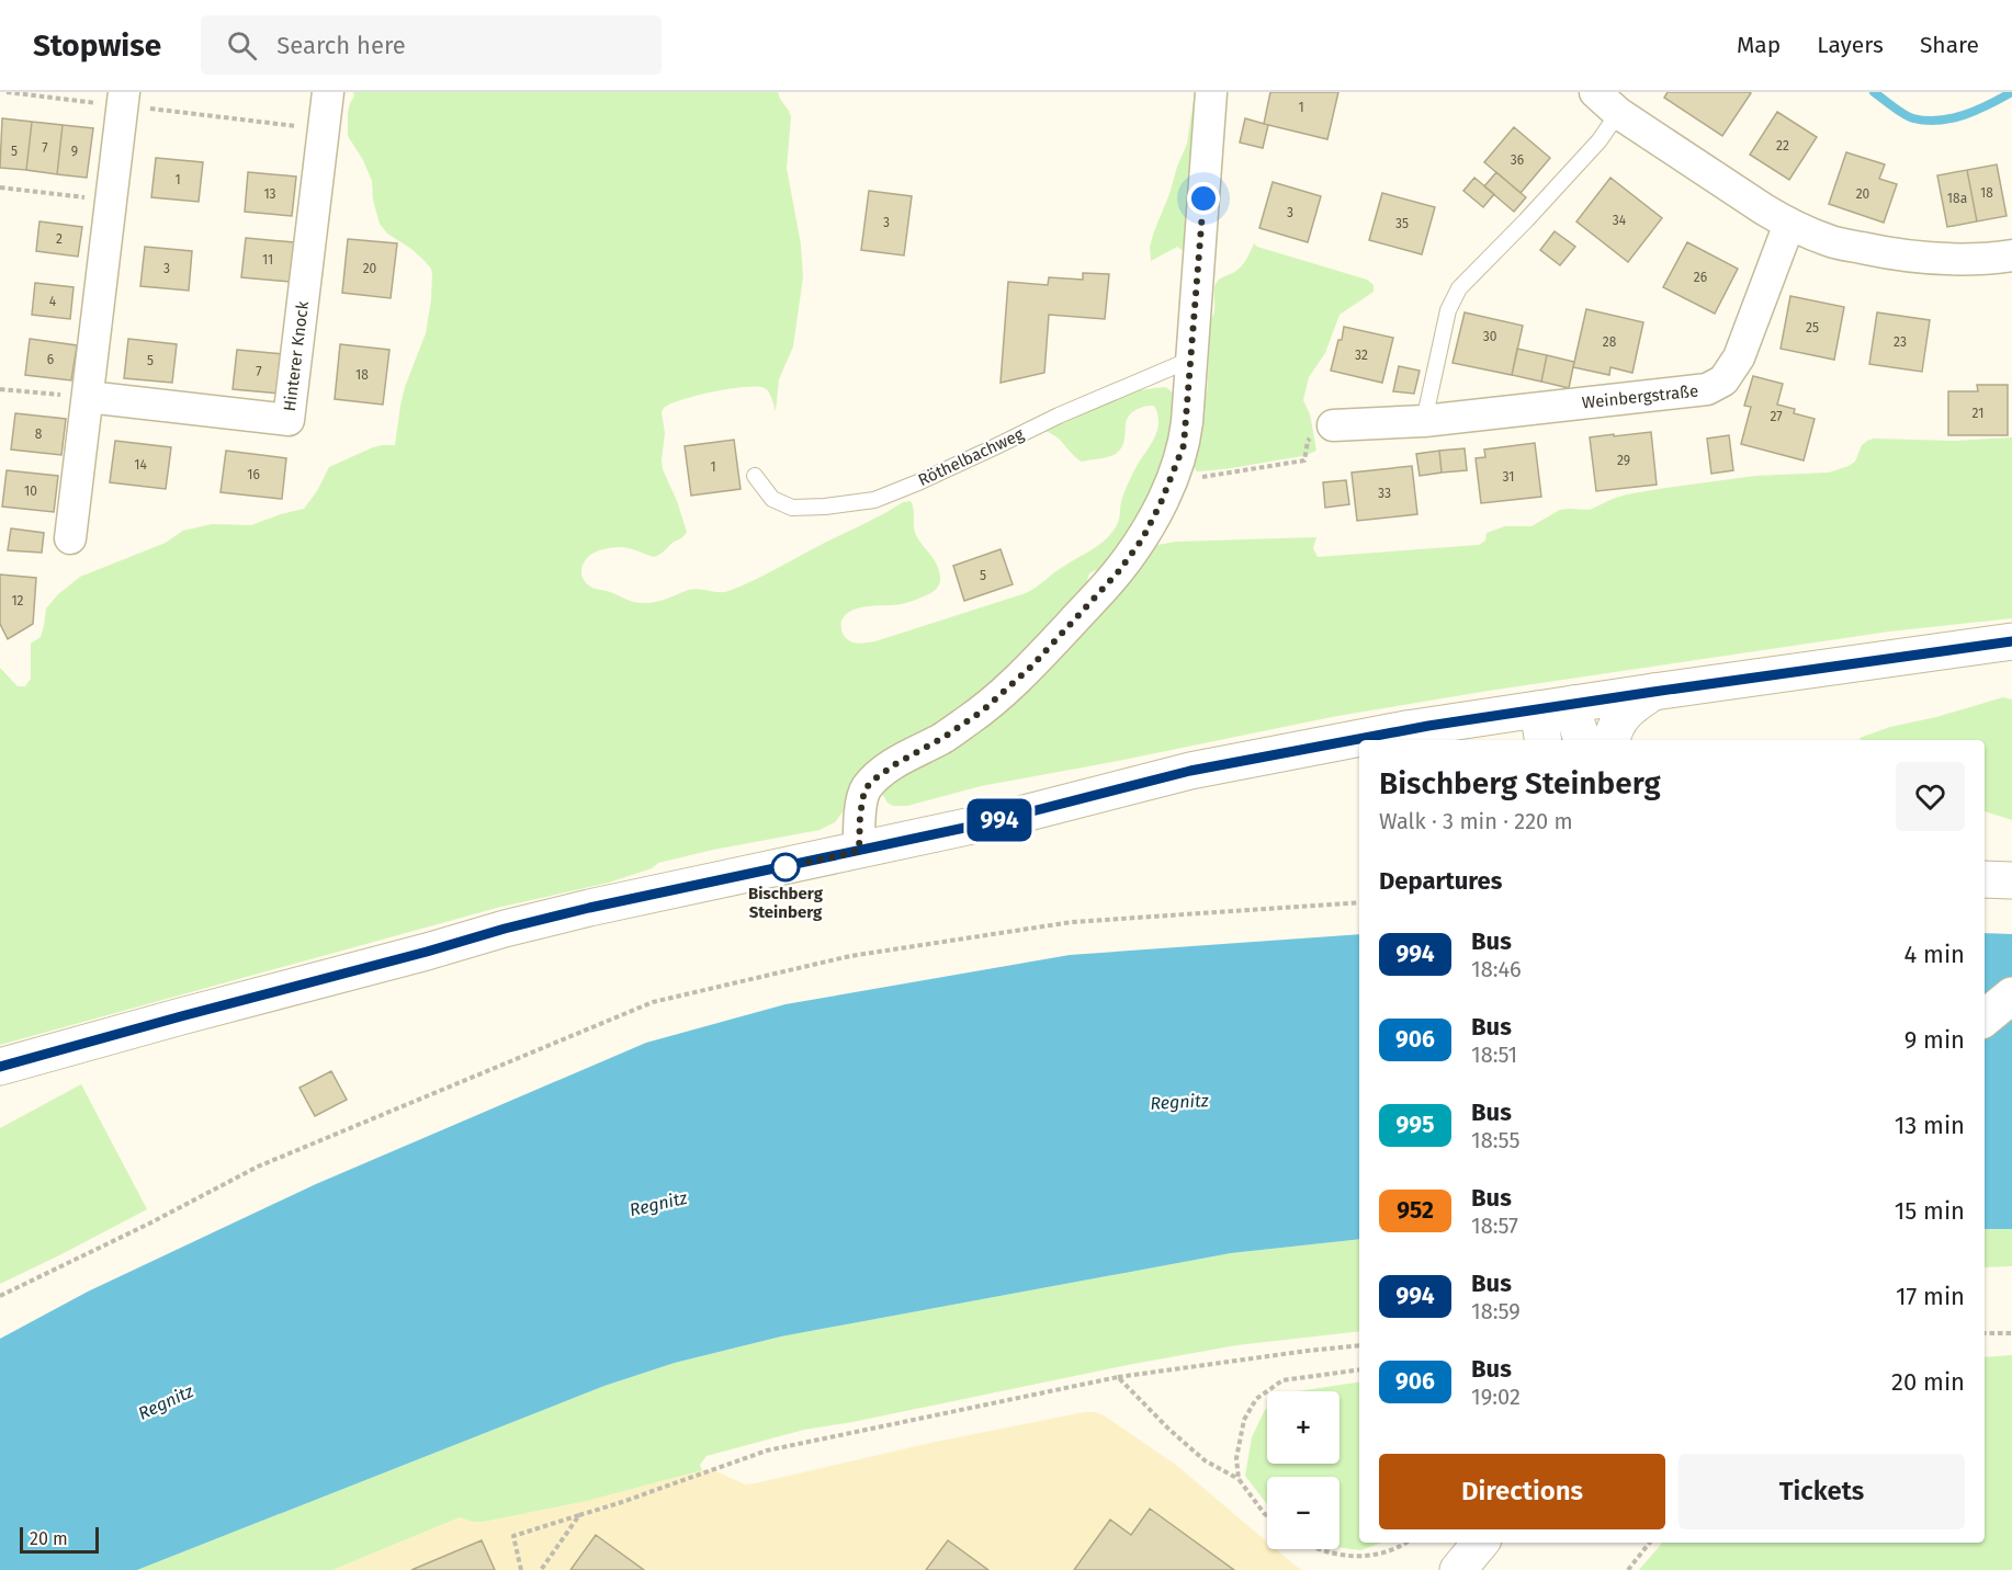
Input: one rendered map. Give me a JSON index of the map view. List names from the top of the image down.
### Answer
{
  "streets": {
    "street": ["Hinterer Knock", "Weinbergstraße"],
    "lane": ["Röthelbachweg"]
  },
  "water": ["Regnitz"],
  "places": ["Bischberg Steinberg"],
  "lines": ["bus line 994"],
  "house_numbers": [
    "1",
    "22",
    "7",
    "5",
    "9",
    "36",
    "1",
    "18",
    "13",
    "20",
    "18a",
    "3",
    "34",
    "3",
    "35",
    "2",
    "11",
    "3",
    "20",
    "26",
    "4",
    "25",
    "30",
    "28",
    "23",
    "32",
    "6",
    "5",
    "7",
    "18",
    "21",
    "27",
    "8",
    "29",
    "14",
    "1",
    "16",
    "31",
    "10",
    "33",
    "5",
    "12"
  ],
  "scale_bar": "20 m",
  "page": {
    "header": "Stopwise",
    "search": "Search here",
    "nav": ["Map", "Layers", "Share"],
    "on_map": "994",
    "heading": [
      ["Bischberg Steinberg", "Walk · 3 min · 220 m"],
      "Departures"
    ],
    "list": [
      {
        "mark": "994",
        "name": "Bus",
        "note": "18:46",
        "value": "4 min"
      },
      {
        "mark": "906",
        "name": "Bus",
        "note": "18:51",
        "value": "9 min"
      },
      {
        "mark": "995",
        "name": "Bus",
        "note": "18:55",
        "value": "13 min"
      },
      {
        "mark": "952",
        "name": "Bus",
        "note": "18:57",
        "value": "15 min"
      },
      {
        "mark": "994",
        "name": "Bus",
        "note": "18:59",
        "value": "17 min"
      },
      {
        "mark": "906",
        "name": "Bus",
        "note": "19:02",
        "value": "20 min"
      }
    ],
    "map_buttons": ["+", "−"],
    "buttons": ["Directions", "Tickets"],
    "scale": "20 m"
  }
}
